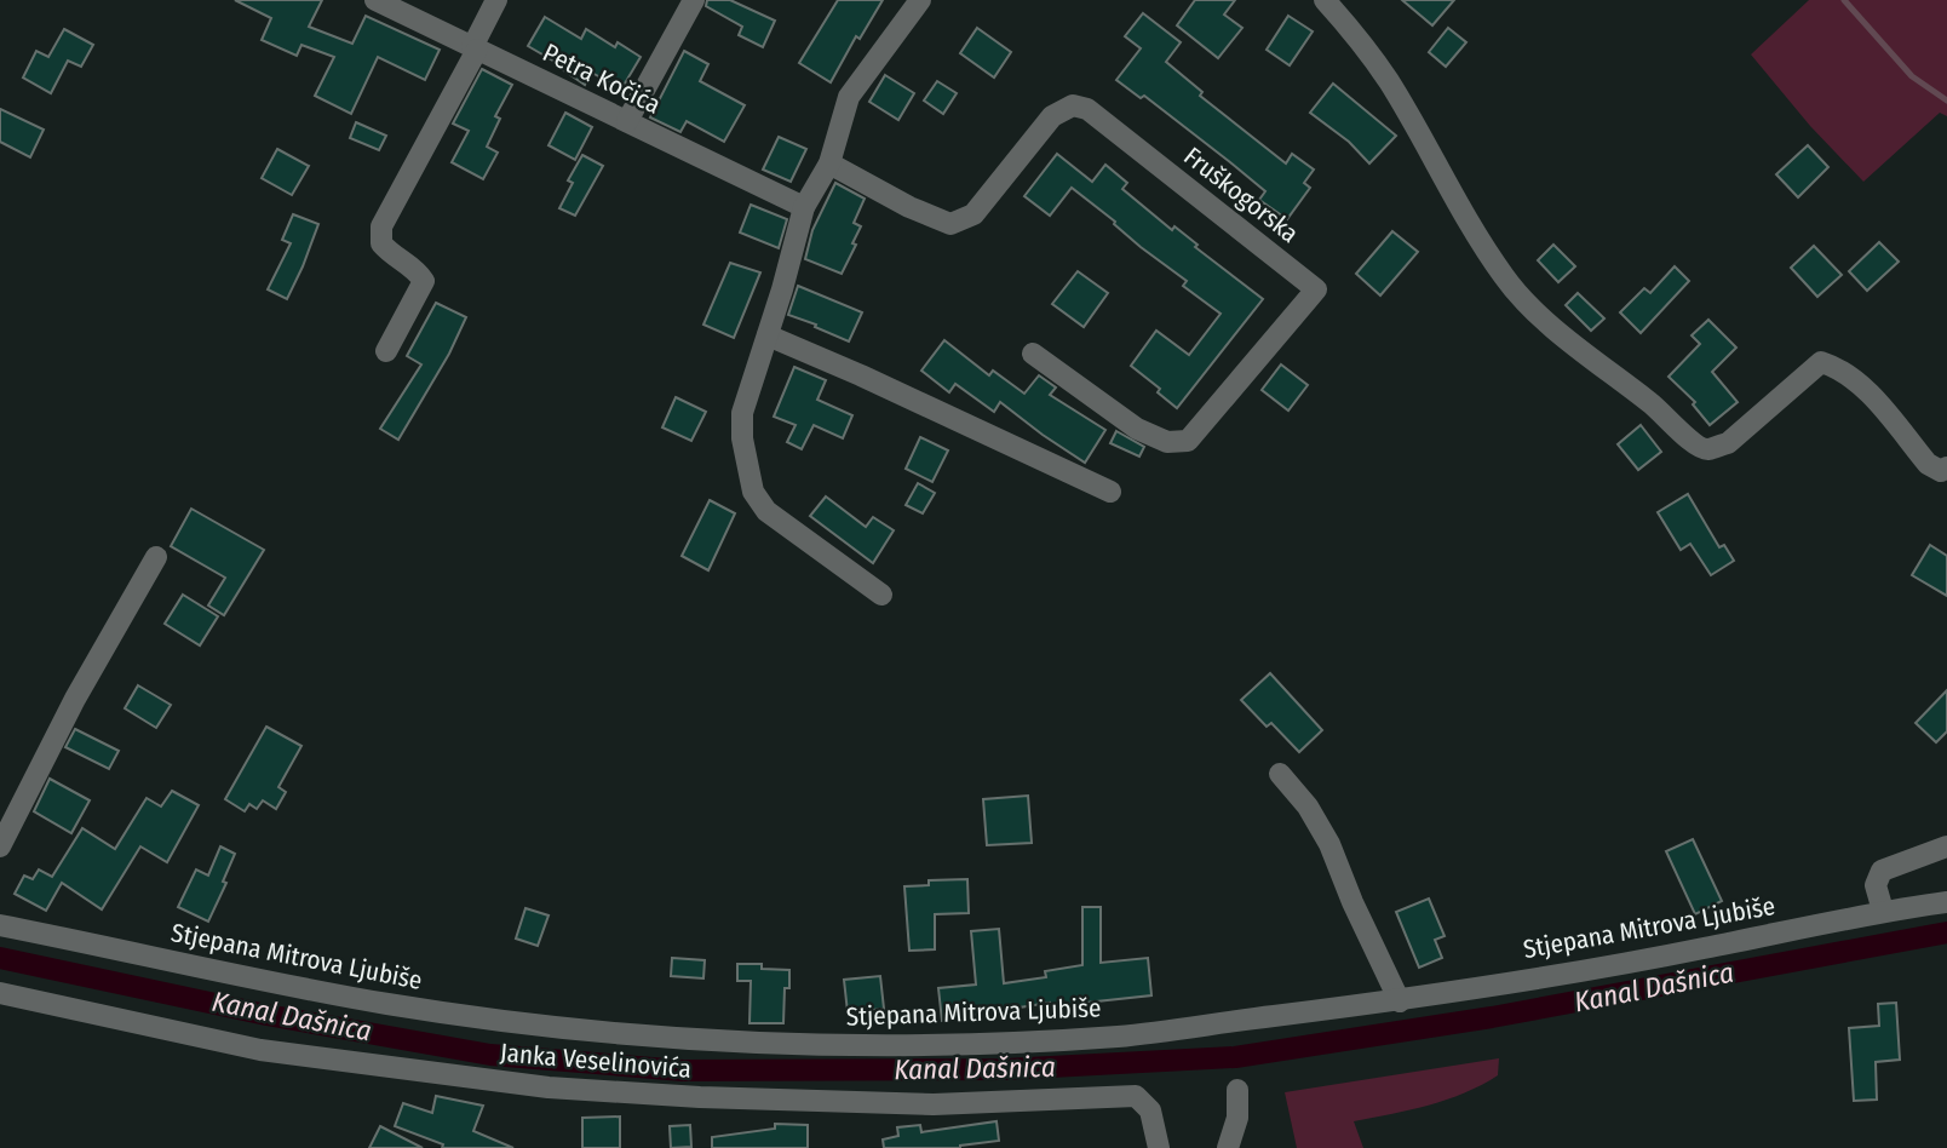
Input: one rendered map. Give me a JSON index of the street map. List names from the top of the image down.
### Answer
{
  "streets": {
    "street": [
      "Petra Kočića",
      "Fruškogorska",
      "Stjepana Mitrova Ljubiše",
      "Janka Veselinovića"
    ]
  },
  "water": ["Kanal Dašnica"]
}
